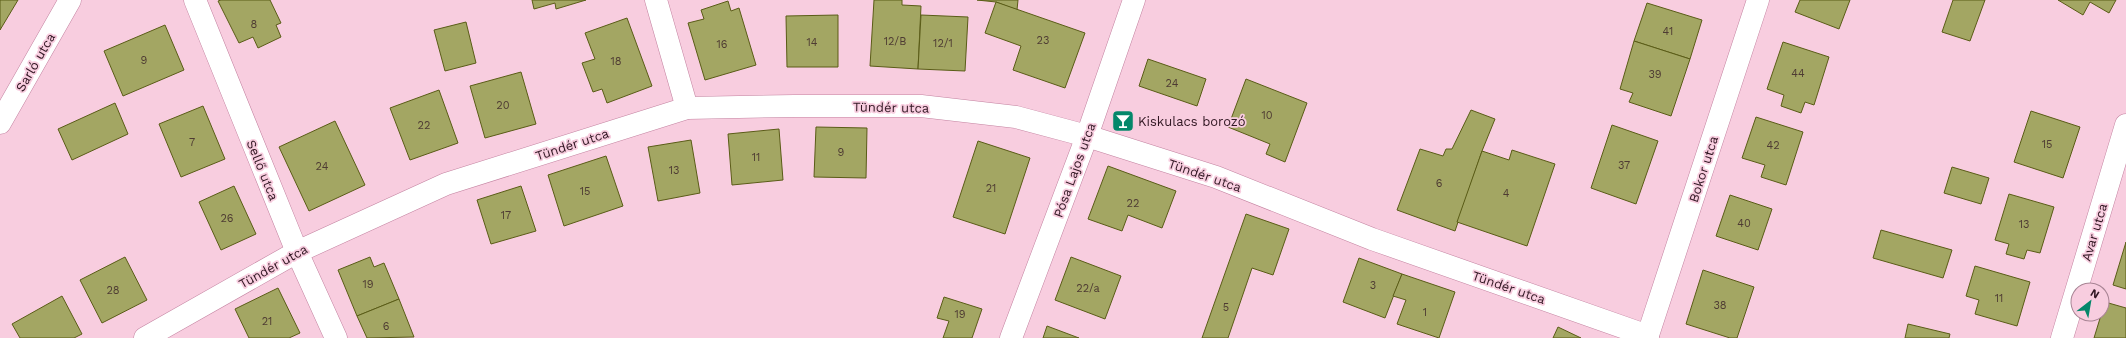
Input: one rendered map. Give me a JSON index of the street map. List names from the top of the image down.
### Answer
{
  "streets": {
    "street": [
      "Sarló utca",
      "Tündér utca",
      "Bokor utca",
      "Sellő utca",
      "Pósa Lajos utca",
      "Avar utca"
    ]
  },
  "crossings": [
    ["Tündér utca", "Bokor utca"],
    ["Tündér utca", "Sellő utca"],
    ["Tündér utca", "Pósa Lajos utca"]
  ],
  "places": {
    "bar": ["Kiskulacs borozó"]
  },
  "house_numbers": [
    "8",
    "41",
    "23",
    "12/B",
    "14",
    "12/1",
    "16",
    "9",
    "18",
    "44",
    "39",
    "24",
    "20",
    "10",
    "22",
    "7",
    "15",
    "42",
    "9",
    "11",
    "37",
    "24",
    "13",
    "6",
    "21",
    "15",
    "4",
    "22",
    "17",
    "26",
    "40",
    "13",
    "19",
    "3",
    "22/a",
    "28",
    "11",
    "38",
    "5",
    "1",
    "19",
    "21",
    "6"
  ],
  "north": "top right"
}
